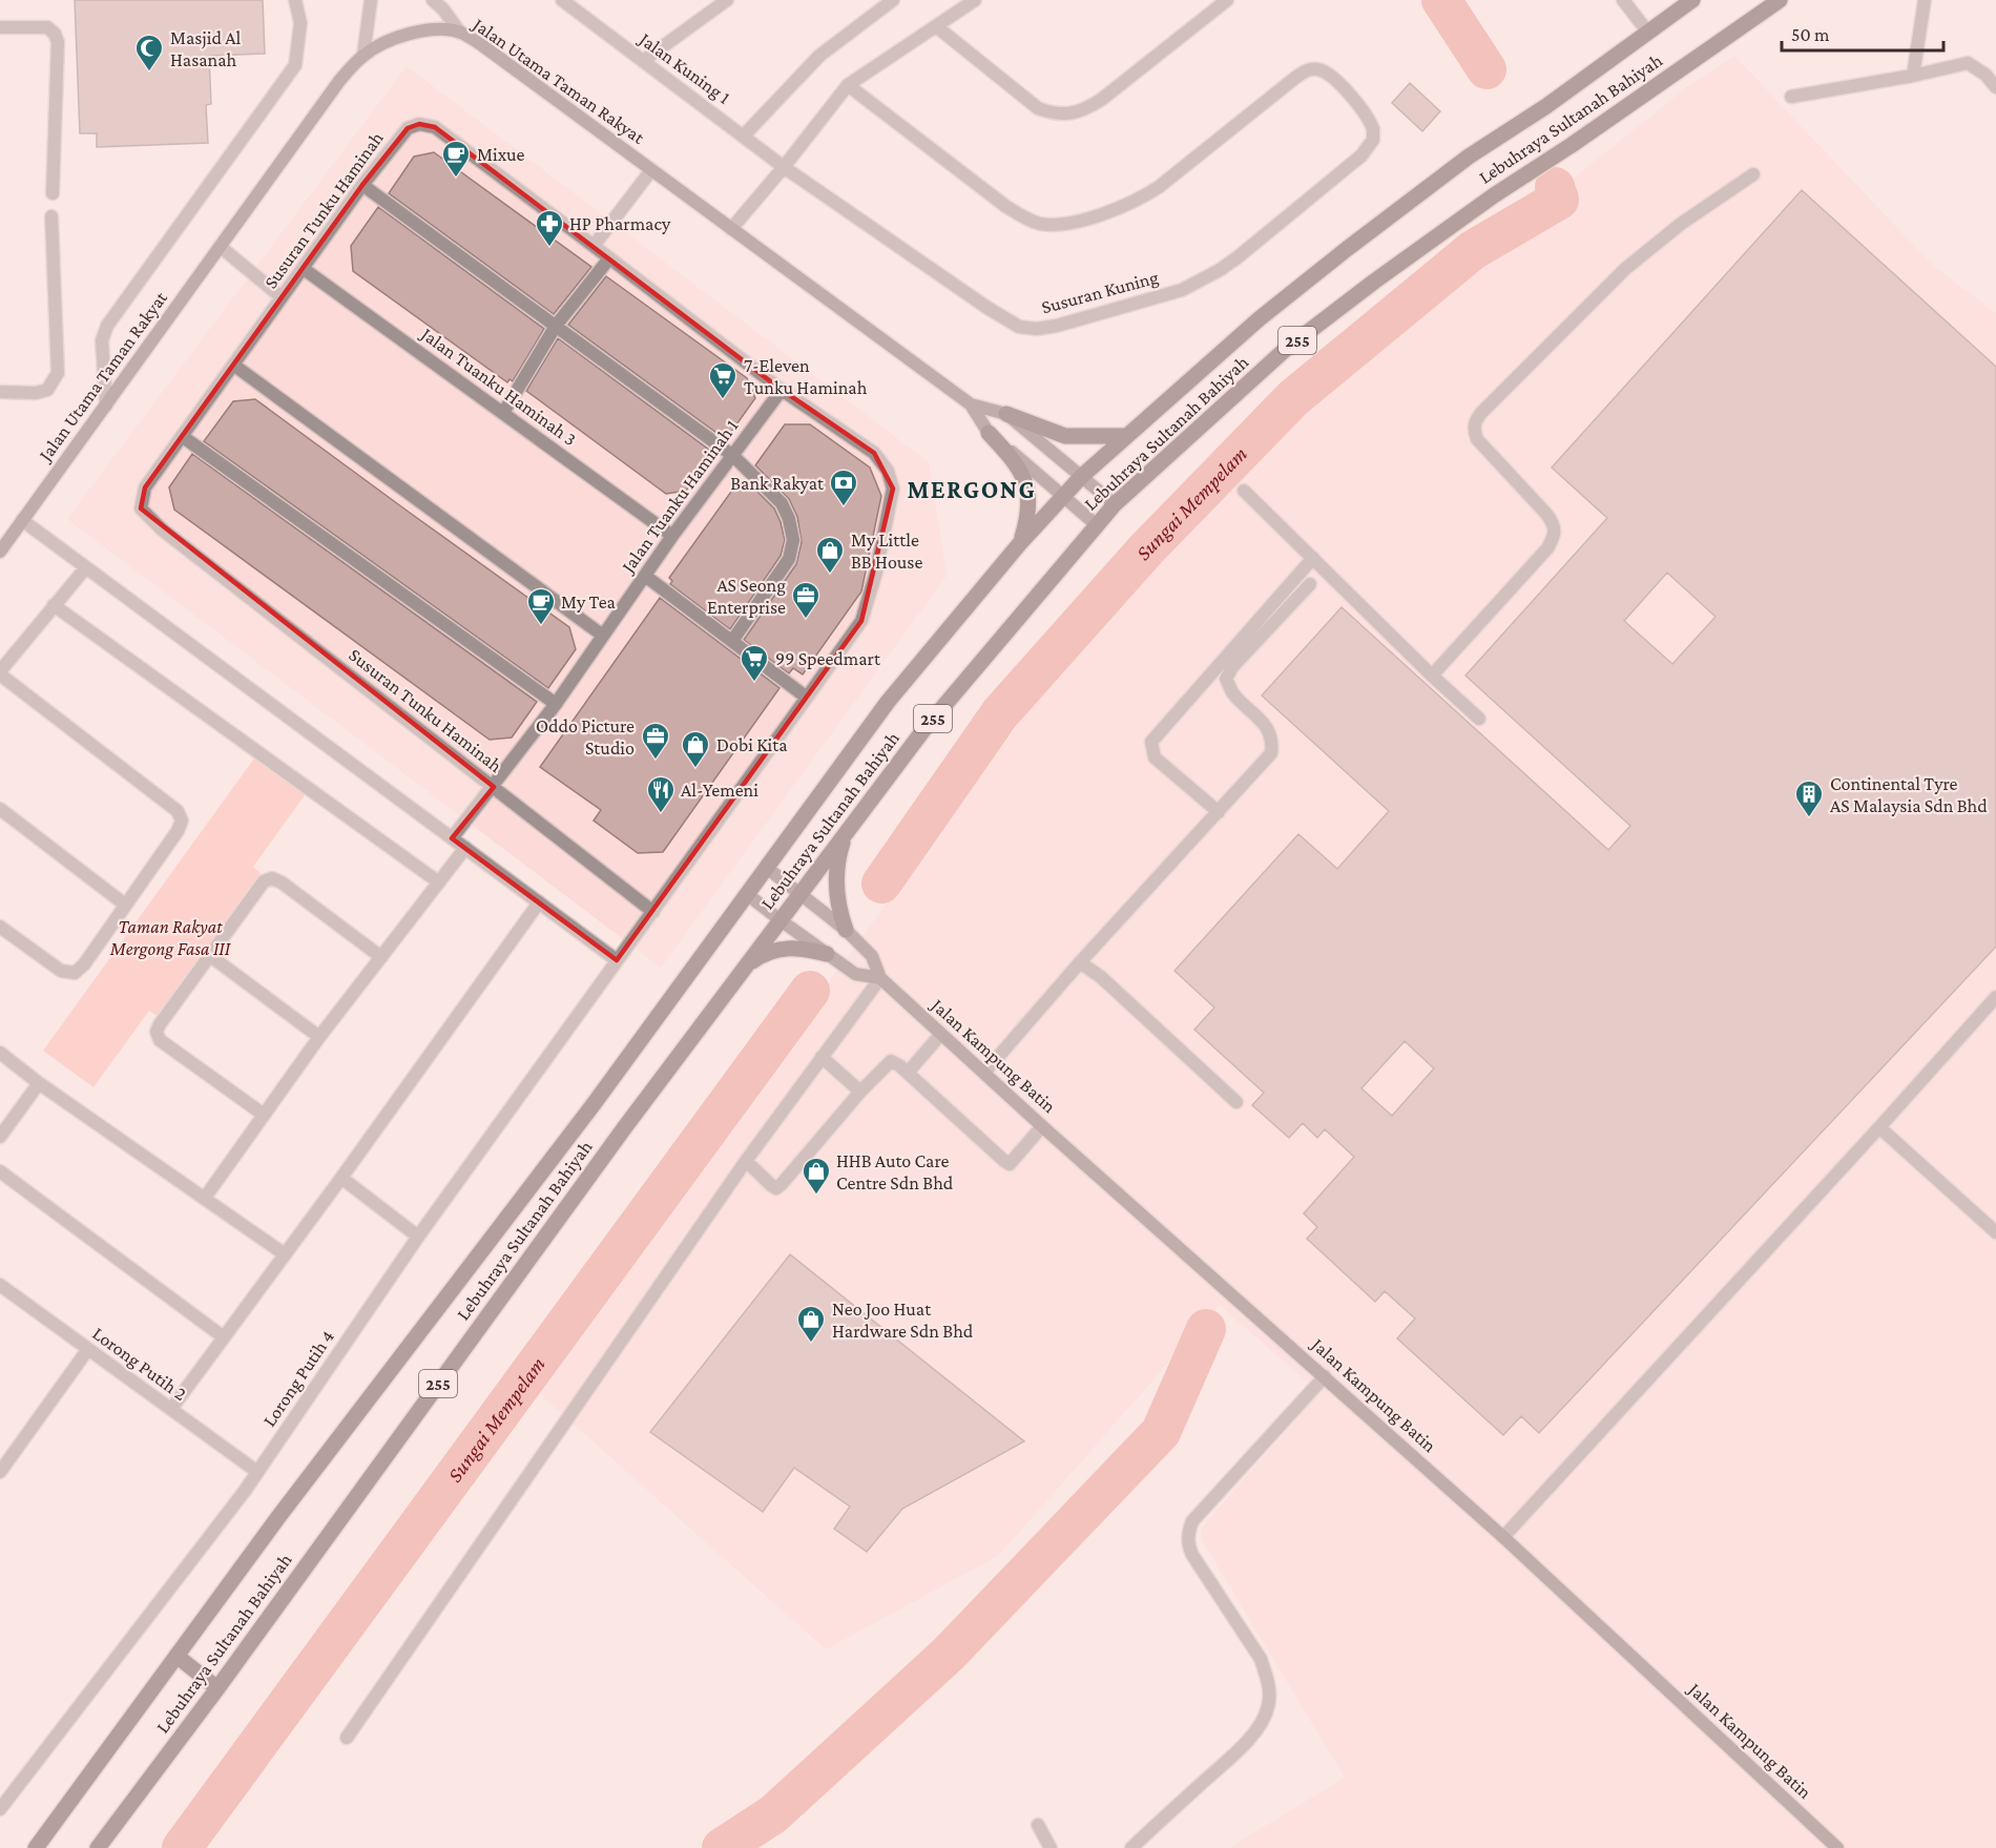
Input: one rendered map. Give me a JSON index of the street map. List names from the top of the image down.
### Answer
{
  "streets": {
    "main road": ["Lebuhraya Sultanah Bahiyah", "255"],
    "street": [
      "Jalan Kuning 1",
      "Jalan Utama Taman Rakyat",
      "Susuran Tunku Haminah",
      "Susuran Kuning",
      "Jalan Tuanku Haminah 3",
      "Jalan Tuanku Haminah 1",
      "Jalan Kampung Batin",
      "Lorong Putih 2",
      "Lorong Putih 4"
    ]
  },
  "crossings": [
    ["Jalan Kuning 1", "Susuran Kuning"],
    ["Jalan Utama Taman Rakyat", "Lebuhraya Sultanah Bahiyah"],
    ["Lebuhraya Sultanah Bahiyah", "Jalan Kampung Batin"],
    ["Susuran Tunku Haminah", "Jalan Tuanku Haminah 3"],
    ["Susuran Tunku Haminah", "Jalan Tuanku Haminah 1"],
    ["Susuran Tunku Haminah", "Lorong Putih 4"],
    ["Jalan Tuanku Haminah 3", "Jalan Tuanku Haminah 1"],
    ["Lorong Putih 2", "Lorong Putih 4"]
  ],
  "districts": ["MERGONG"],
  "water": ["Sungai Mempelam"],
  "parks": ["Taman Rakyat Mergong Fasa III"],
  "places": {
    "mosque": ["Masjid Al Hasanah"],
    "cafe": ["Mixue", "My Tea"],
    "pharmacy": ["HP Pharmacy"],
    "supermarket": ["7-Eleven Tunku Haminah", "99 Speedmart"],
    "bank": ["Bank Rakyat"],
    "shop": [
      "My Little BB House",
      "Dobi Kita",
      "HHB Auto Care Centre Sdn Bhd",
      "Neo Joo Huat Hardware Sdn Bhd"
    ],
    "office": ["AS Seong Enterprise", "Oddo Picture Studio"],
    "restaurant": ["Al-Yemeni"],
    "building": ["Continental Tyre AS Malaysia Sdn Bhd"]
  },
  "scale_bar": "50 m"
}
